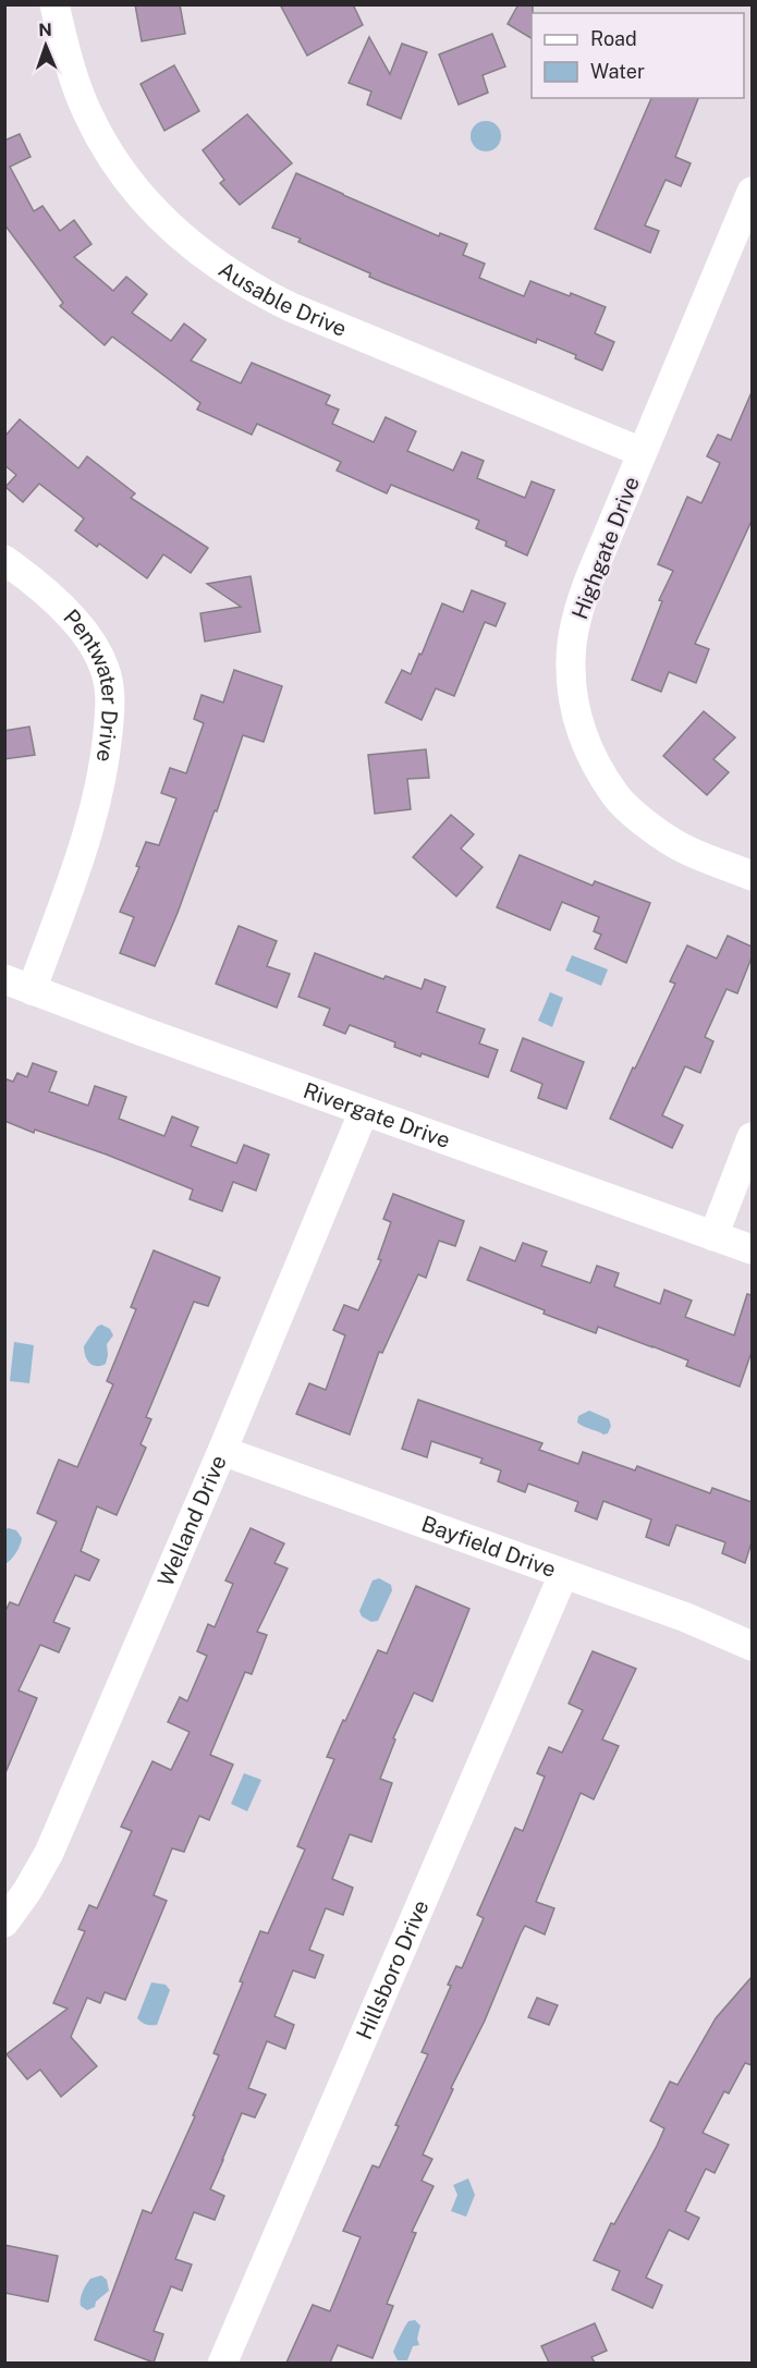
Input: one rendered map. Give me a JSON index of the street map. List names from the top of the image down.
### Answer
{
  "streets": {
    "street": [
      "Ausable Drive",
      "Highgate Drive",
      "Pentwater Drive",
      "Rivergate Drive",
      "Welland Drive",
      "Bayfield Drive",
      "Hillsboro Drive"
    ]
  },
  "crossings": [
    ["Ausable Drive", "Highgate Drive"],
    ["Pentwater Drive", "Rivergate Drive"],
    ["Rivergate Drive", "Welland Drive"],
    ["Welland Drive", "Bayfield Drive"],
    ["Bayfield Drive", "Hillsboro Drive"]
  ],
  "legend": ["Road", "Water"],
  "north": "top"
}
